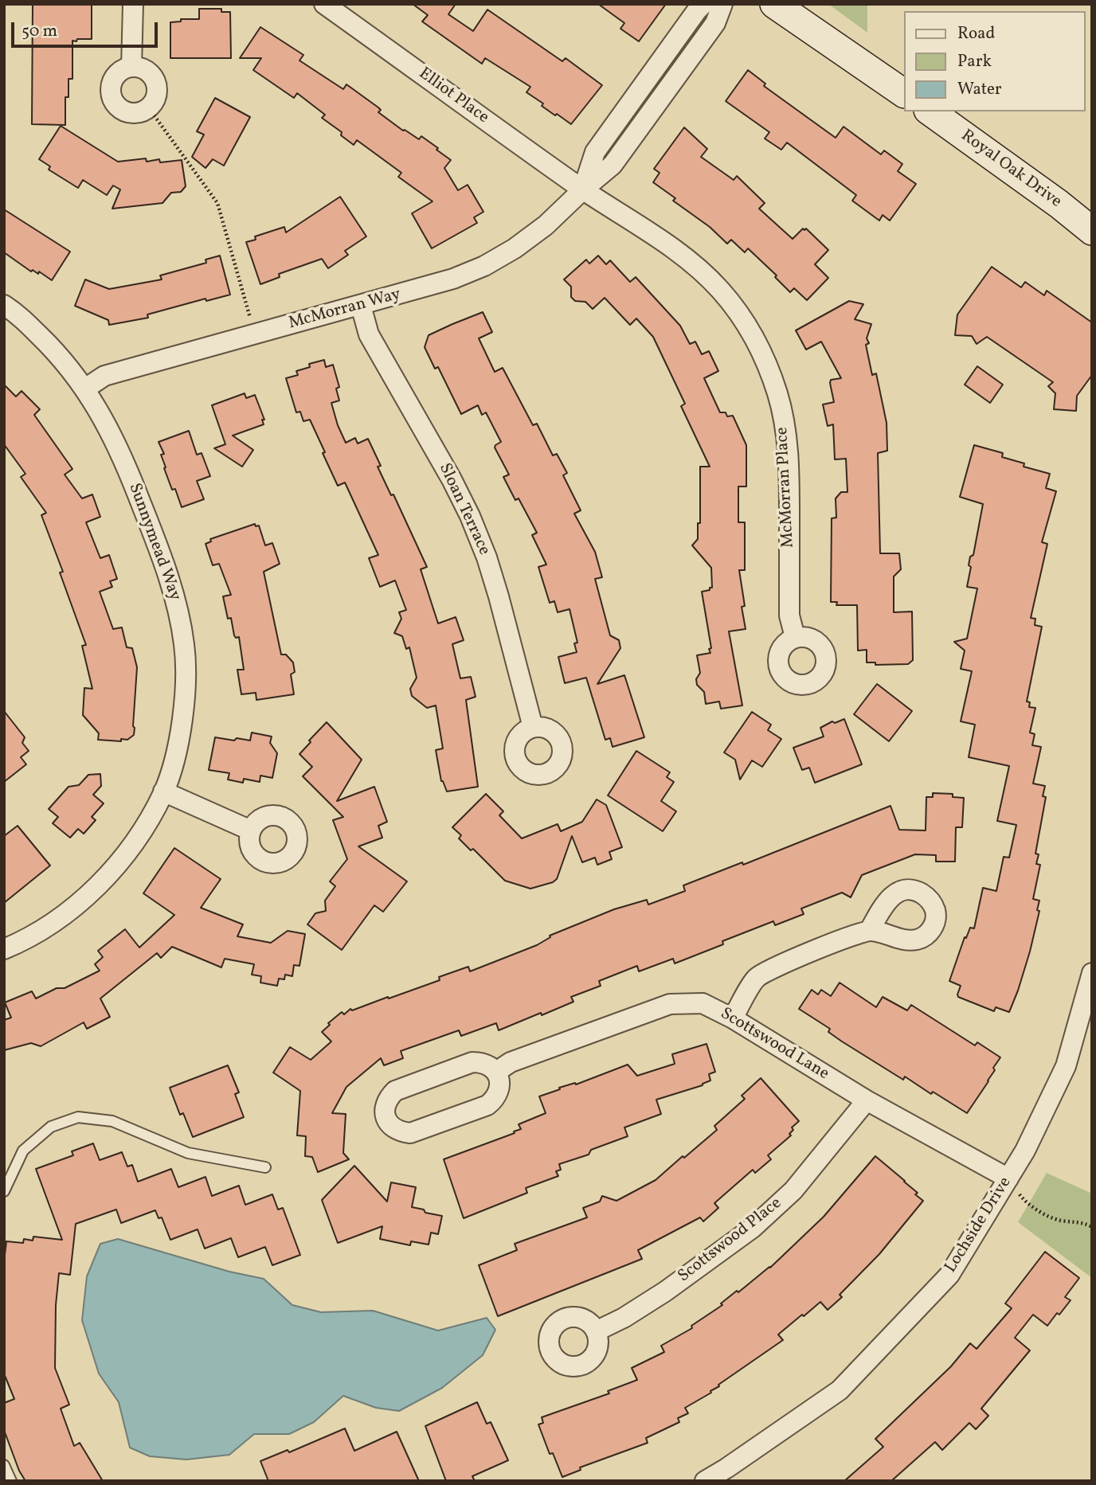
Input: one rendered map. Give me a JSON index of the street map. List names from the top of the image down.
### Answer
{
  "streets": {
    "main road": ["Royal Oak Drive"],
    "street": [
      "Elliot Place",
      "McMorran Way",
      "McMorran Place",
      "Sloan Terrace",
      "Sunnymead Way",
      "Scottswood Lane",
      "Lochside Drive",
      "Scottswood Place"
    ]
  },
  "crossings": [
    ["Elliot Place", "McMorran Way"],
    ["Elliot Place", "McMorran Place"],
    ["McMorran Way", "McMorran Place"],
    ["McMorran Way", "Sloan Terrace"],
    ["McMorran Way", "Sunnymead Way"],
    ["Scottswood Lane", "Lochside Drive"],
    ["Scottswood Lane", "Scottswood Place"]
  ],
  "legend": ["Road", "Park", "Water"],
  "scale_bar": "50 m"
}
